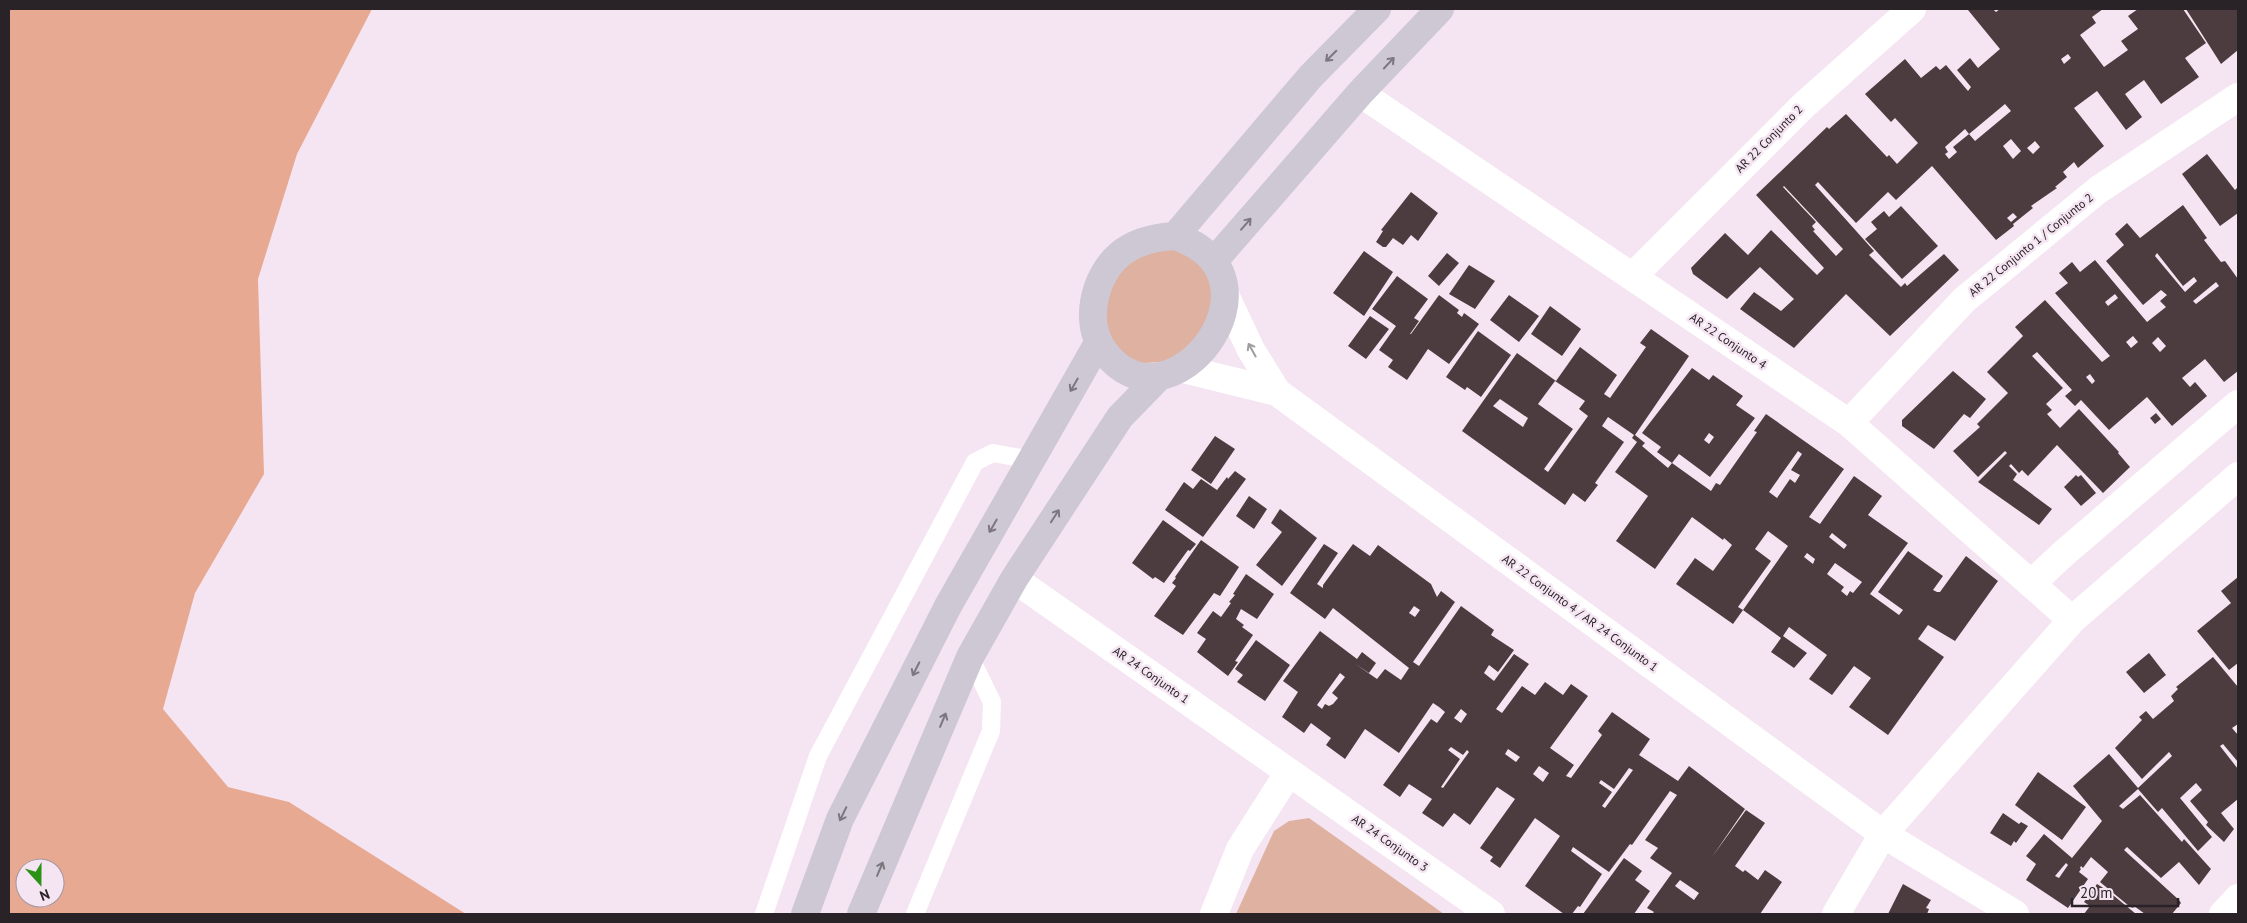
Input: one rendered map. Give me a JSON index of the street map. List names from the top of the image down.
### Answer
{
  "streets": {
    "street": [
      "AR 22 Conjunto 2",
      "AR 22 Conjunto 1 / Conjunto 2",
      "AR 22 Conjunto 4",
      "AR 22 Conjunto 4 / AR 24 Conjunto 1",
      "AR 24 Conjunto 1",
      "AR 24 Conjunto 3"
    ]
  },
  "crossings": [
    ["AR 22 Conjunto 2", "AR 22 Conjunto 4"],
    ["AR 22 Conjunto 1 / Conjunto 2", "AR 22 Conjunto 4"],
    ["AR 24 Conjunto 1", "AR 24 Conjunto 3"]
  ],
  "scale_bar": "20 m",
  "north": "bottom"
}
